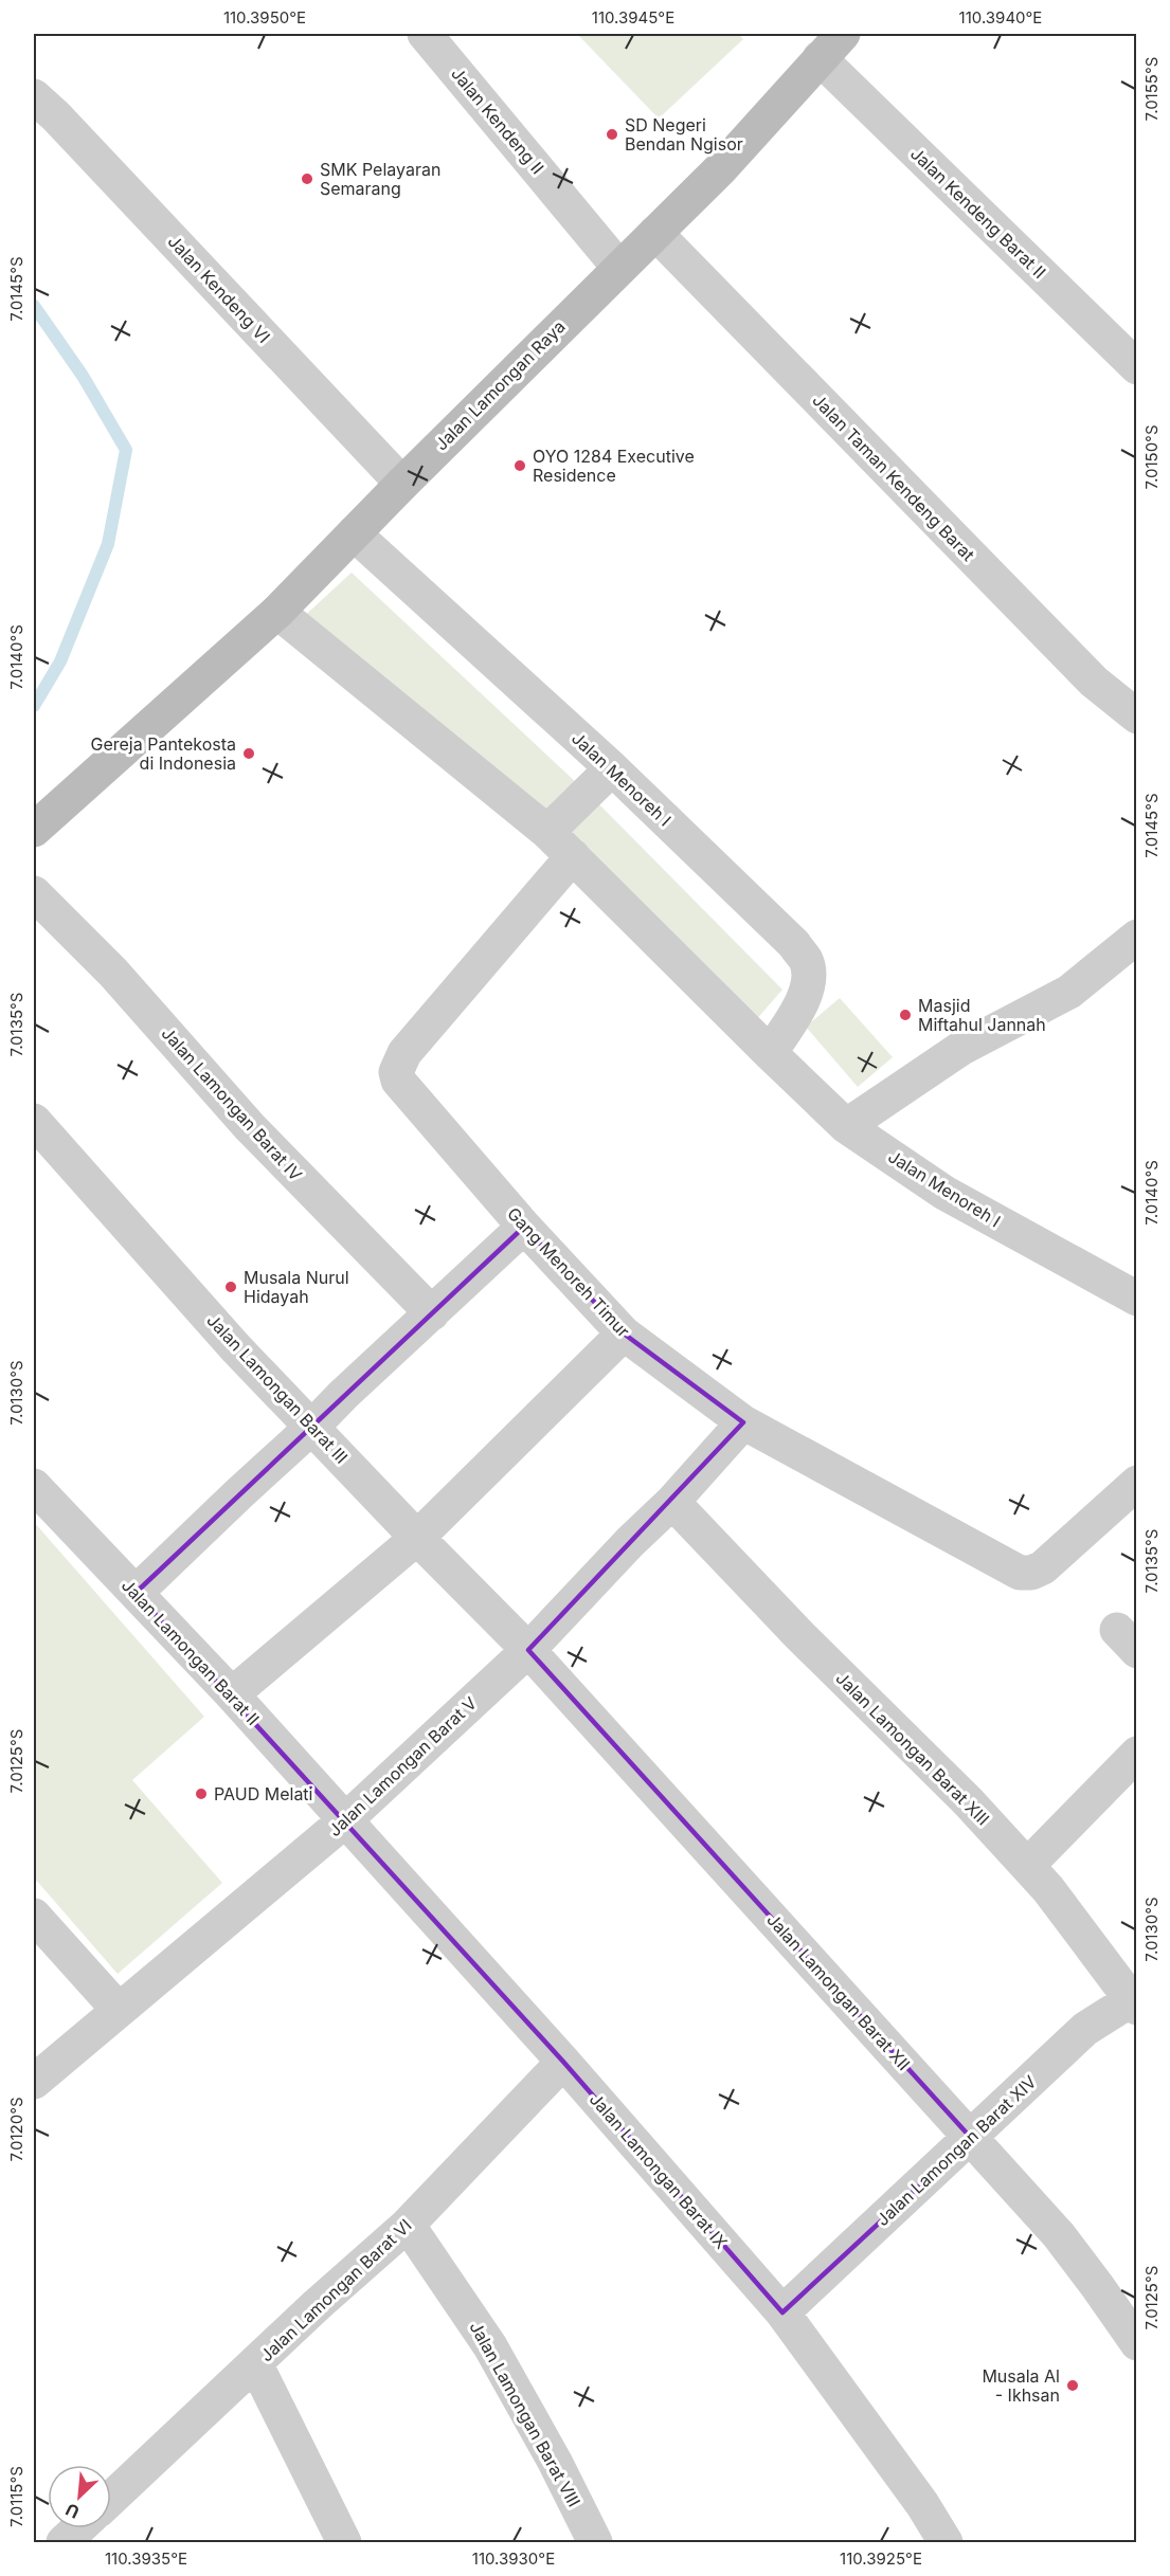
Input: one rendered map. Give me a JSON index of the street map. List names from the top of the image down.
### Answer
{
  "streets": {
    "street": [
      "Jalan Kendeng II",
      "Jalan Kendeng Barat II",
      "Jalan Kendeng VI",
      "Jalan Lamongan Raya",
      "Jalan Taman Kendeng Barat",
      "Jalan Menoreh I",
      "Jalan Lamongan Barat IV",
      "Gang Menoreh Timur",
      "Jalan Lamongan Barat III",
      "Jalan Lamongan Barat II",
      "Jalan Lamongan Barat XIII",
      "Jalan Lamongan Barat V",
      "Jalan Lamongan Barat XII",
      "Jalan Lamongan Barat XIV",
      "Jalan Lamongan Barat IX",
      "Jalan Lamongan Barat VI",
      "Jalan Lamongan Barat VIII"
    ]
  },
  "crossings": [
    ["Jalan Kendeng II", "Jalan Lamongan Raya"],
    ["Jalan Kendeng Barat II", "Jalan Lamongan Raya"],
    ["Jalan Kendeng VI", "Jalan Lamongan Raya"],
    ["Jalan Lamongan Raya", "Jalan Taman Kendeng Barat"],
    ["Jalan Lamongan Raya", "Jalan Menoreh I"],
    ["Jalan Menoreh I", "Gang Menoreh Timur"],
    ["Gang Menoreh Timur", "Jalan Lamongan Barat V"],
    ["Jalan Lamongan Barat III", "Jalan Lamongan Barat V"],
    ["Jalan Lamongan Barat III", "Jalan Lamongan Barat XII"],
    ["Jalan Lamongan Barat II", "Jalan Lamongan Barat V"],
    ["Jalan Lamongan Barat II", "Jalan Lamongan Barat IX"],
    ["Jalan Lamongan Barat XIII", "Jalan Lamongan Barat V"],
    ["Jalan Lamongan Barat XIII", "Jalan Lamongan Barat XIV"],
    ["Jalan Lamongan Barat V", "Jalan Lamongan Barat XII"],
    ["Jalan Lamongan Barat V", "Jalan Lamongan Barat IX"],
    ["Jalan Lamongan Barat XII", "Jalan Lamongan Barat XIV"],
    ["Jalan Lamongan Barat XIV", "Jalan Lamongan Barat IX"],
    ["Jalan Lamongan Barat IX", "Jalan Lamongan Barat VI"],
    ["Jalan Lamongan Barat VI", "Jalan Lamongan Barat VIII"]
  ],
  "places": [
    "SD Negeri Bendan Ngisor",
    "SMK Pelayaran Semarang",
    "OYO 1284 Executive Residence",
    "Gereja Pantekosta di Indonesia",
    "Masjid Miftahul Jannah",
    "Musala Nurul Hidayah",
    "PAUD Melati",
    "Musala Al - Ikhsan"
  ],
  "north": "bottom left",
  "coordinates": [
    "110.3950°E",
    "110.3945°E",
    "110.3940°E",
    "7.0155°S",
    "7.0145°S",
    "7.0150°S",
    "7.0140°S",
    "7.0135°S",
    "7.0130°S",
    "7.0125°S",
    "7.0120°S",
    "7.0115°S",
    "110.3935°E",
    "110.3930°E",
    "110.3925°E"
  ]
}
